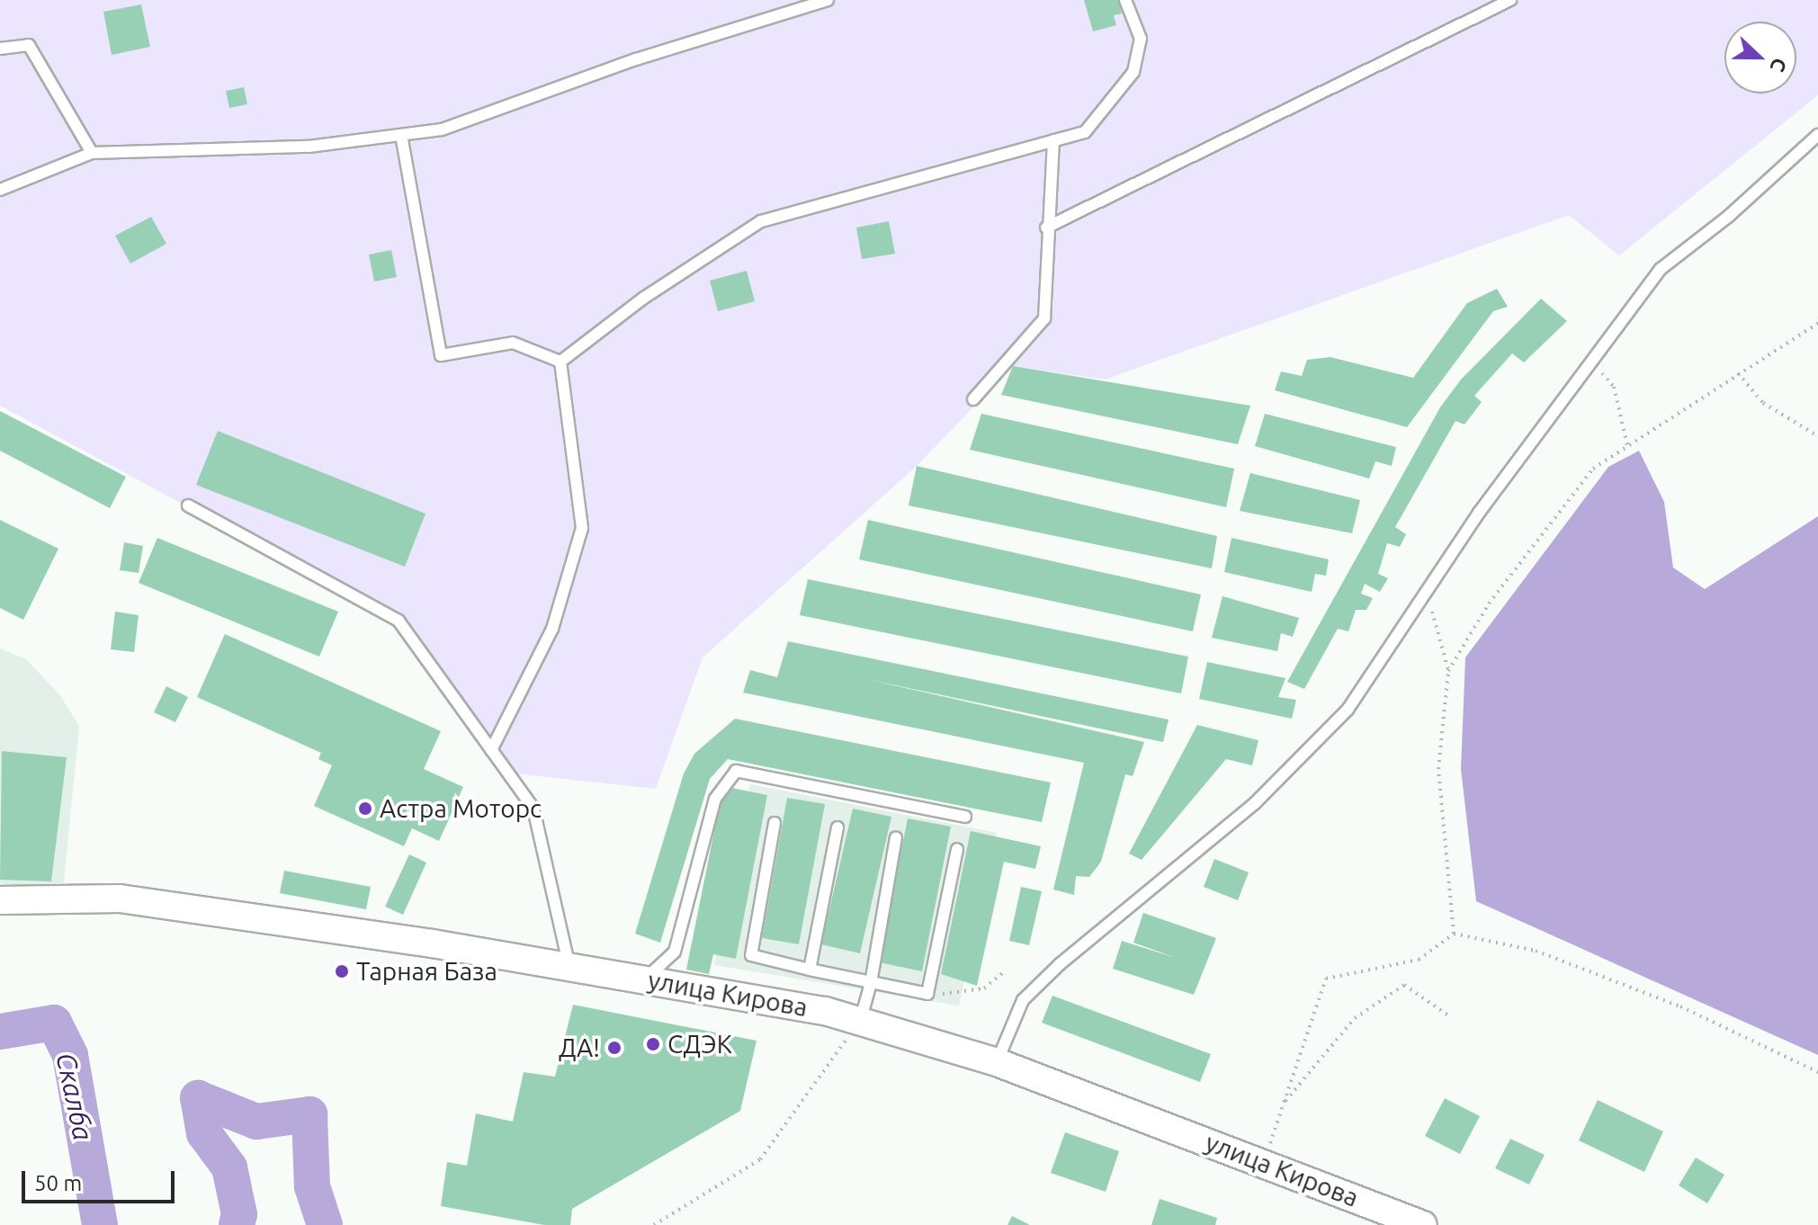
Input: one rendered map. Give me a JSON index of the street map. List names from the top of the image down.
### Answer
{
  "streets": {
    "street": ["улица Кирова"]
  },
  "water": ["Скалба"],
  "places": [
    "Астра Моторс",
    "Тарная База",
    "СДЭК",
    "ДА!"
  ],
  "scale_bar": "50 m",
  "north": "right"
}
